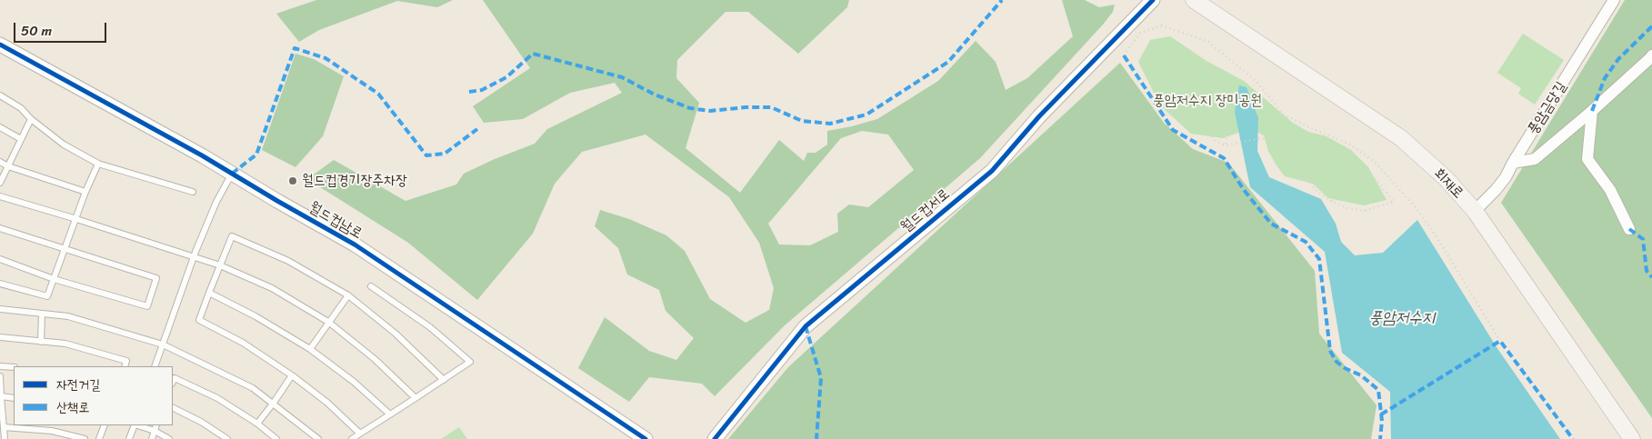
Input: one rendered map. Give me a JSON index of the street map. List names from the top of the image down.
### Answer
{
  "streets": {
    "main road": ["회재로"],
    "street": ["풍암금당길", "월드컵서로", "월드컵남로"]
  },
  "crossings": [
    ["풍암금당길", "회재로"]
  ],
  "water": ["풍암저수지"],
  "parks": ["풍암저수지 장미공원"],
  "places": ["월드컵경기장주차장"],
  "legend": ["자전거길", "산책로"],
  "scale_bar": "50 m"
}
